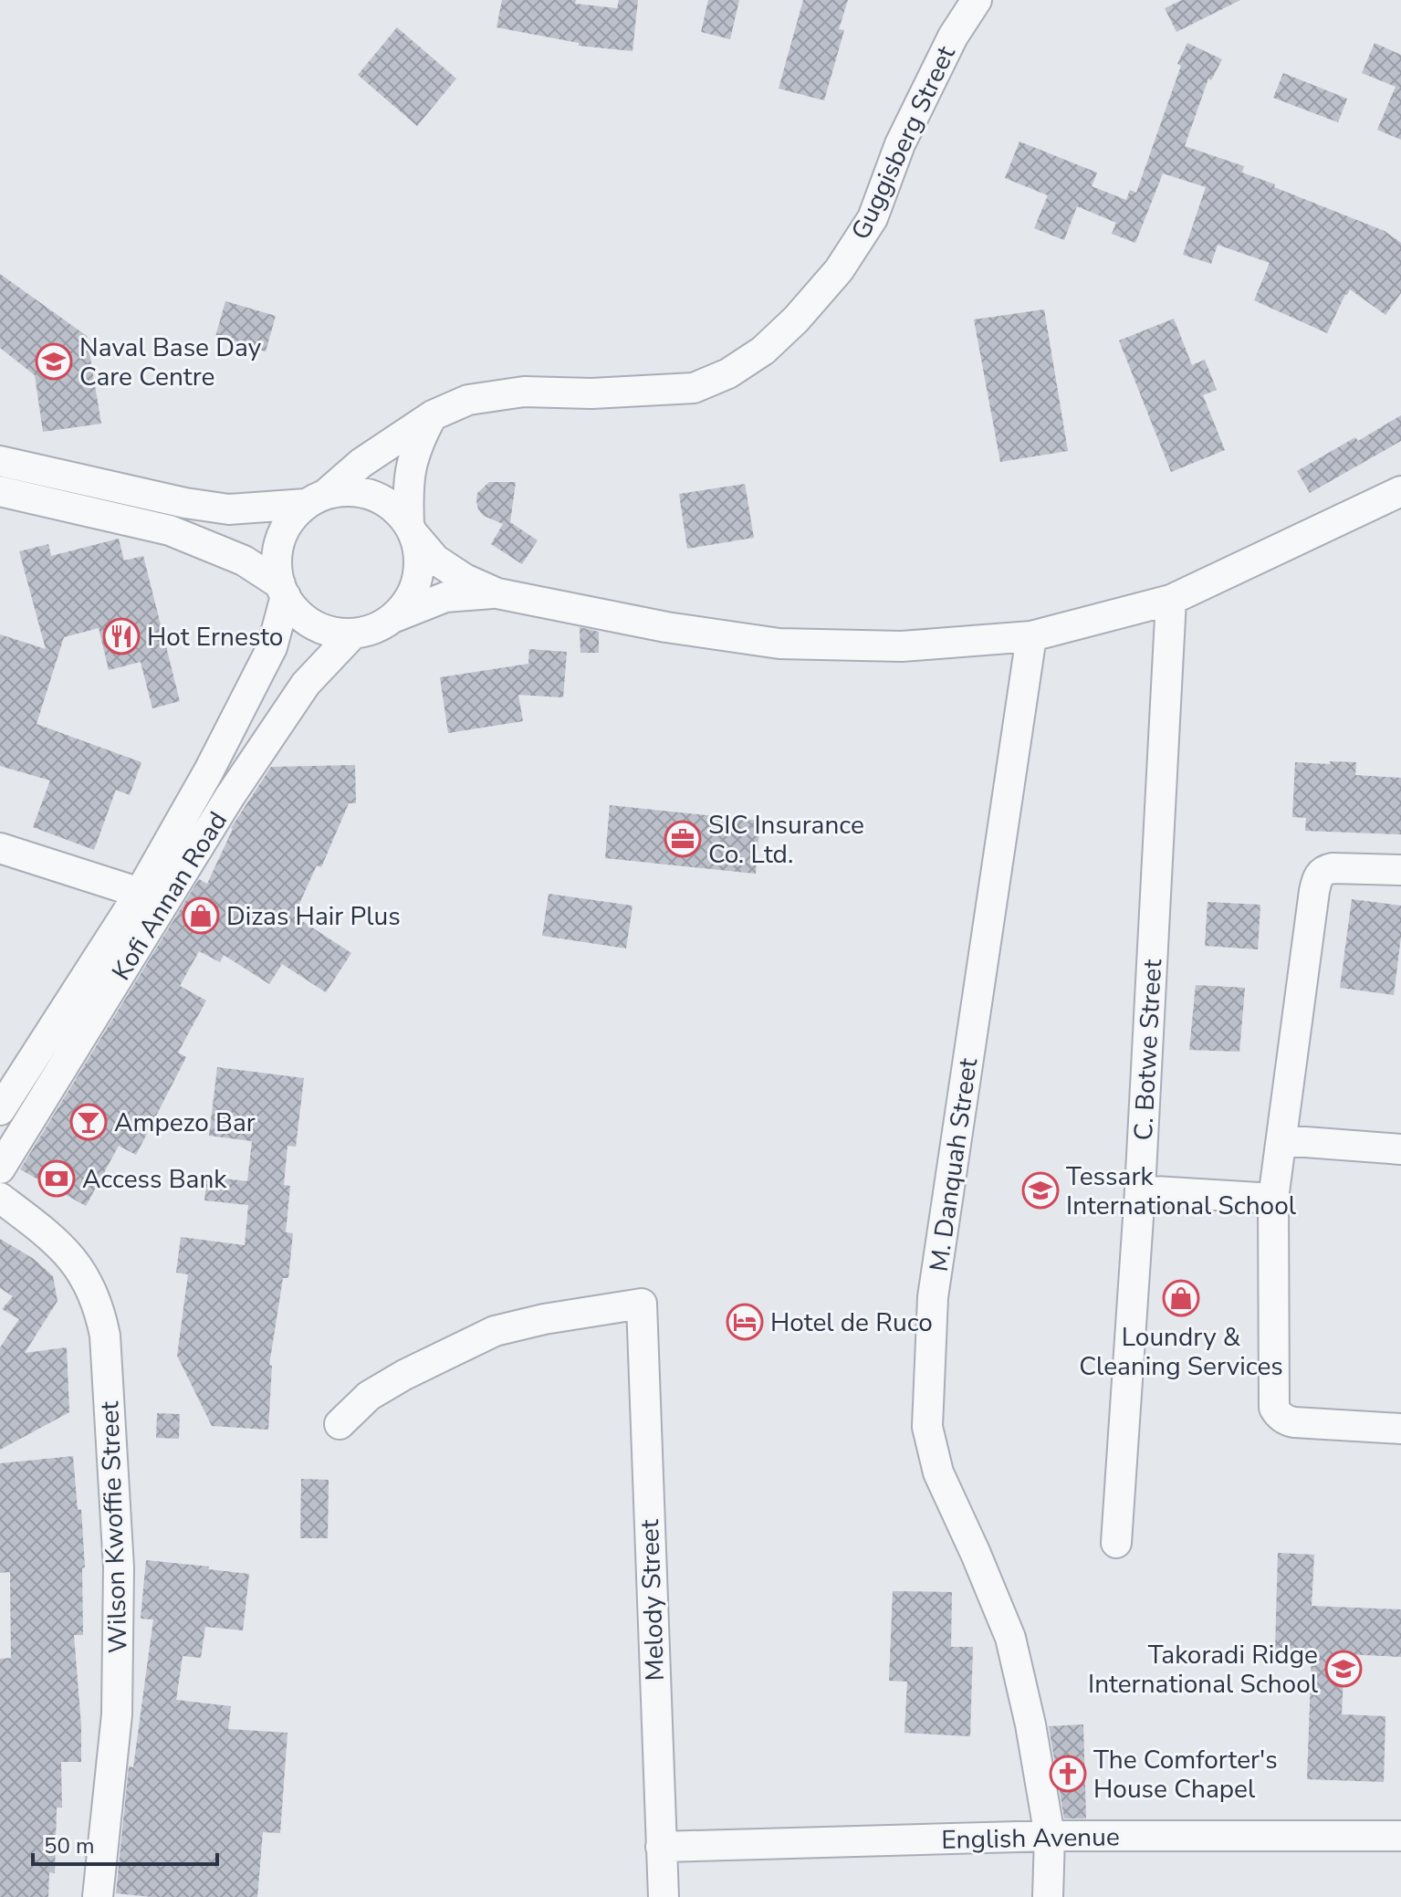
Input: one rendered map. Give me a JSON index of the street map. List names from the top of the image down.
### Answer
{
  "streets": {
    "street": [
      "Guggisberg Street",
      "Kofi Annan Road",
      "C. Botwe Street",
      "M. Danquah Street",
      "Wilson Kwoffie Street",
      "Melody Street",
      "English Avenue"
    ]
  },
  "crossings": [
    ["Guggisberg Street", "Kofi Annan Road"],
    ["M. Danquah Street", "English Avenue"],
    ["Melody Street", "English Avenue"]
  ],
  "places": {
    "school or university": ["Naval Base Day Care Centre", "Tessark International School", "Takoradi Ridge International School"],
    "restaurant": ["Hot Ernesto"],
    "office": ["SIC Insurance Co. Ltd."],
    "shop": ["Dizas Hair Plus", "Loundry & Cleaning Services"],
    "bar": ["Ampezo Bar"],
    "bank": ["Access Bank"],
    "hotel": ["Hotel de Ruco"],
    "church": ["The Comforter's House Chapel"]
  },
  "scale_bar": "50 m"
}
